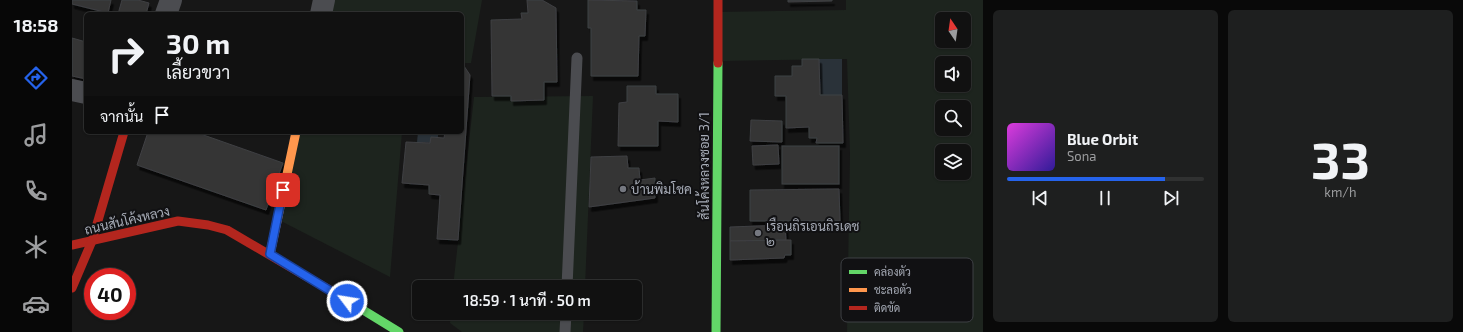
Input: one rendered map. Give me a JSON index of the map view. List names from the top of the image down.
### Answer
{
  "streets": {
    "street": ["สันโค้งหลวงซอย 3/1", "ถนนสันโค้งหลวง"]
  },
  "places": ["บ้านพิมโชค", "เรือนถิรเอนถิรเดช ๒"],
  "legend": ["คล่องตัว", "ชะลอตัว", "ติดขัด"],
  "north": "top",
  "page": {
    "tabs": "18:58",
    "tile": ["33", "km/h"],
    "turn": ["30 m", "เลี้ยวขวา"],
    "then": "จากนั้น",
    "song": ["Blue Orbit", "Sona"],
    "limit": "40",
    "trip": "18:59 · 1 นาที · 50 m"
  }
}
